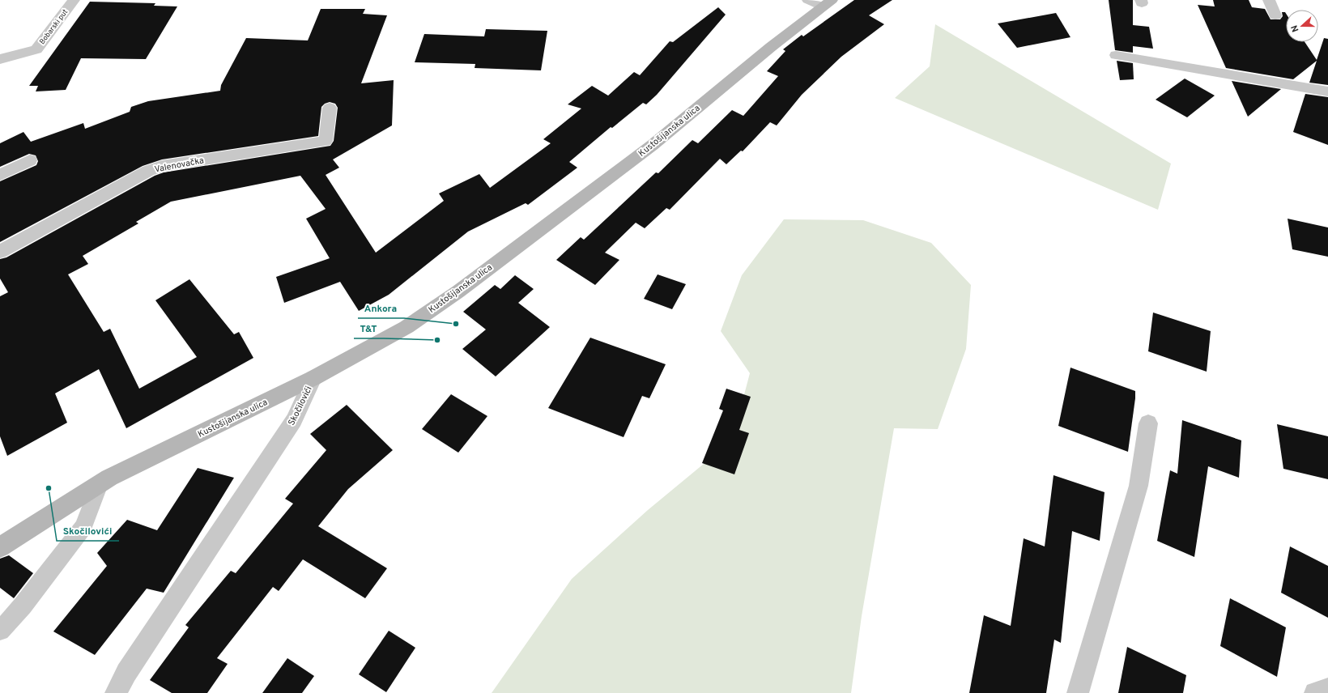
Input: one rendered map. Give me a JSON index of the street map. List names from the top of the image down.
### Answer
{
  "streets": {
    "street": [
      "Bobarski put",
      "Kustošijanska ulica",
      "Valenovačka",
      "Skočilovići"
    ]
  },
  "crossings": [
    ["Kustošijanska ulica", "Skočilovići"]
  ],
  "places": ["Ankora", "T&T", "Skočilovići"],
  "north": "left"
}
